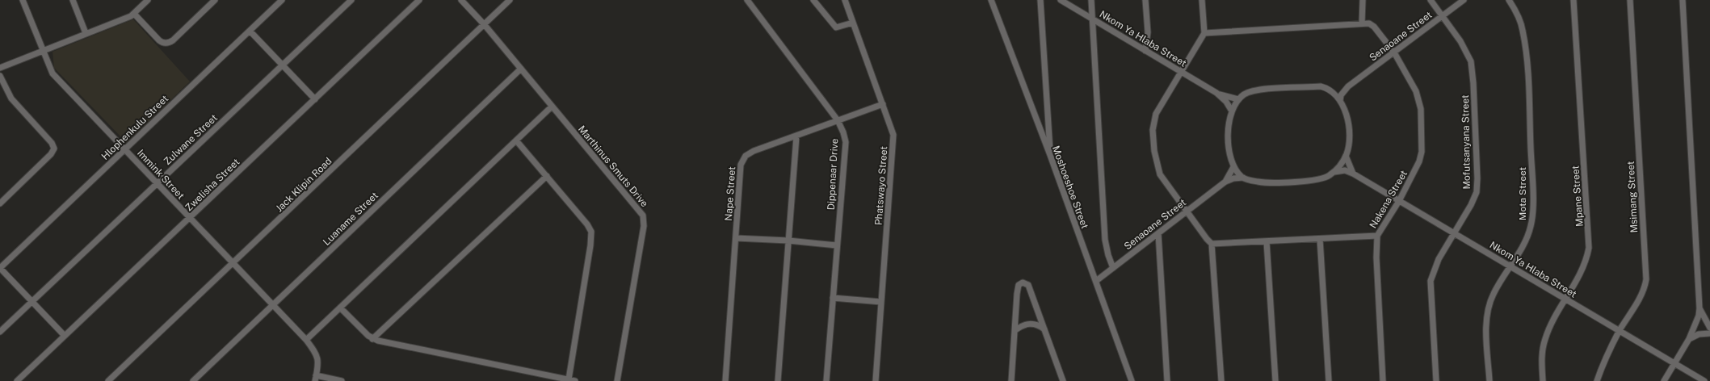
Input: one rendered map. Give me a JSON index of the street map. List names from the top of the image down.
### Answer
{
  "streets": {
    "street": [
      "Senaoane Street",
      "Nkom Ya Hlaba Street",
      "Hlophenkulu Street",
      "Zulwane Street",
      "Mofutsanyana Street",
      "Marthinus Smuts Drive",
      "Immink Street",
      "Dippenaar Drive",
      "Zwelisha Street",
      "Jack Klipin Road",
      "Phatswayo Street",
      "Moshoeshoe Street",
      "Nape Street",
      "Mota Street",
      "Mpane Street",
      "Msimang Street",
      "Nakena Street",
      "Luaname Street"
    ]
  },
  "crossings": [
    ["Senaoane Street", "Mofutsanyana Street"],
    ["Senaoane Street", "Moshoeshoe Street"],
    ["Senaoane Street", "Nakena Street"],
    ["Nkom Ya Hlaba Street", "Mofutsanyana Street"],
    ["Nkom Ya Hlaba Street", "Mota Street"],
    ["Nkom Ya Hlaba Street", "Mpane Street"],
    ["Nkom Ya Hlaba Street", "Msimang Street"],
    ["Nkom Ya Hlaba Street", "Nakena Street"],
    ["Hlophenkulu Street", "Immink Street"],
    ["Zulwane Street", "Immink Street"],
    ["Marthinus Smuts Drive", "Jack Klipin Road"],
    ["Marthinus Smuts Drive", "Luaname Street"],
    ["Immink Street", "Zwelisha Street"],
    ["Immink Street", "Jack Klipin Road"],
    ["Immink Street", "Luaname Street"],
    ["Dippenaar Drive", "Nape Street"],
    ["Phatswayo Street", "Nape Street"]
  ]
}
